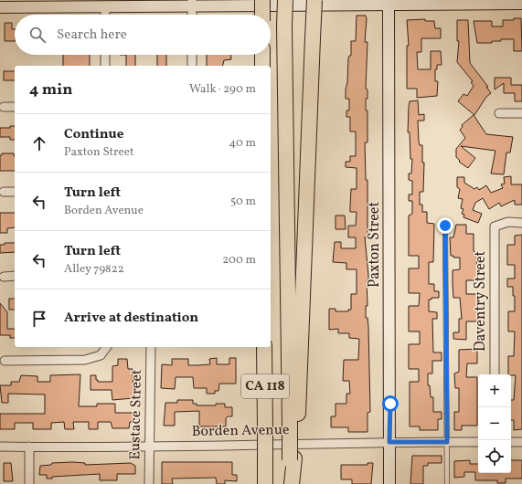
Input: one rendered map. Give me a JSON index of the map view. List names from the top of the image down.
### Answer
{
  "streets": {
    "highway": ["CA 118"],
    "street": [
      "Paxton Street",
      "Daventry Street",
      "Eustace Street",
      "Borden Avenue"
    ]
  },
  "crossings": [
    ["Paxton Street", "Borden Avenue"],
    ["Eustace Street", "Borden Avenue"]
  ],
  "page": {
    "search": "Search here",
    "heading": ["4 min", "Walk · 290 m"],
    "list": [
      ["Continue", "Paxton Street", "40 m"],
      ["Turn left", "Borden Avenue", "50 m"],
      ["Turn left", "Alley 79822", "200 m"],
      "Arrive at destination"
    ],
    "map_buttons": ["+", "−"]
  }
}
